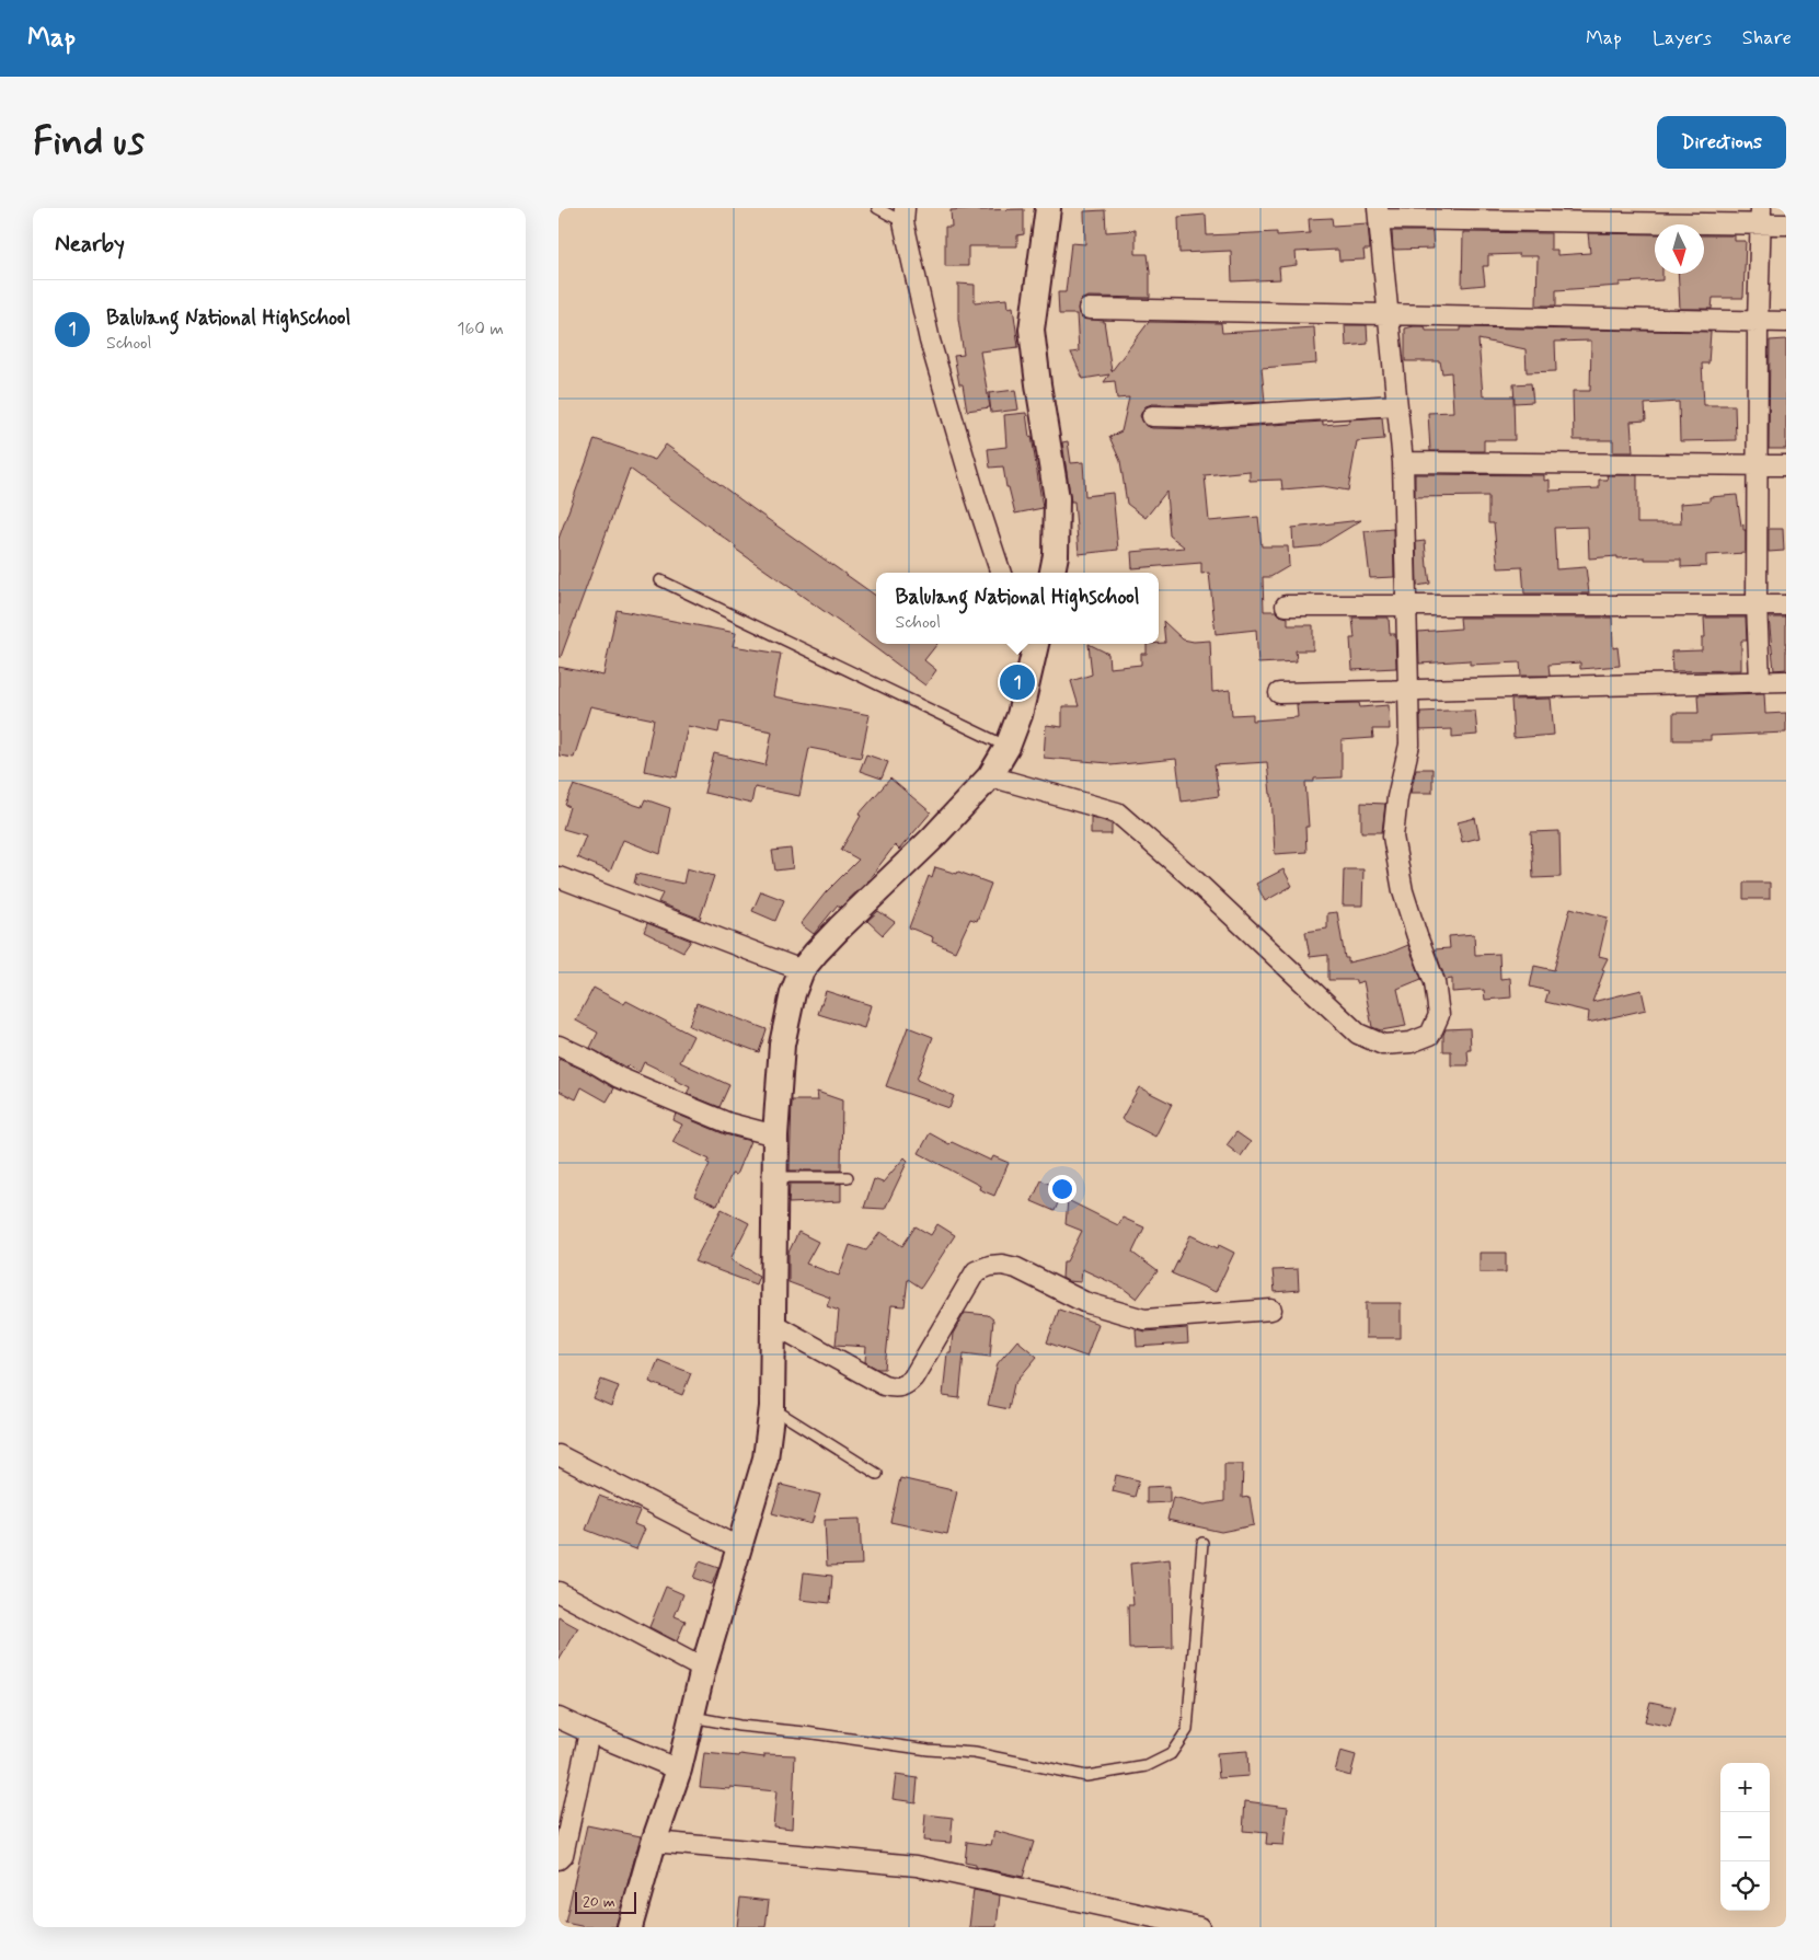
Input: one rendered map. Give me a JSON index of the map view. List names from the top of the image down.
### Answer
{
  "scale_bar": "20 m",
  "north": "bottom",
  "page": {
    "header": "Map",
    "nav": ["Map", "Layers", "Share"],
    "buttons": "Directions",
    "title": "Find us",
    "heading": "Nearby",
    "list": [
      {
        "mark": "1",
        "name": "Balulang National Highschool",
        "note": "School",
        "value": "160 m"
      }
    ],
    "popup": ["Balulang National Highschool", "School"],
    "pins": "1",
    "map_buttons": ["+", "−"],
    "scale": "20 m"
  }
}
